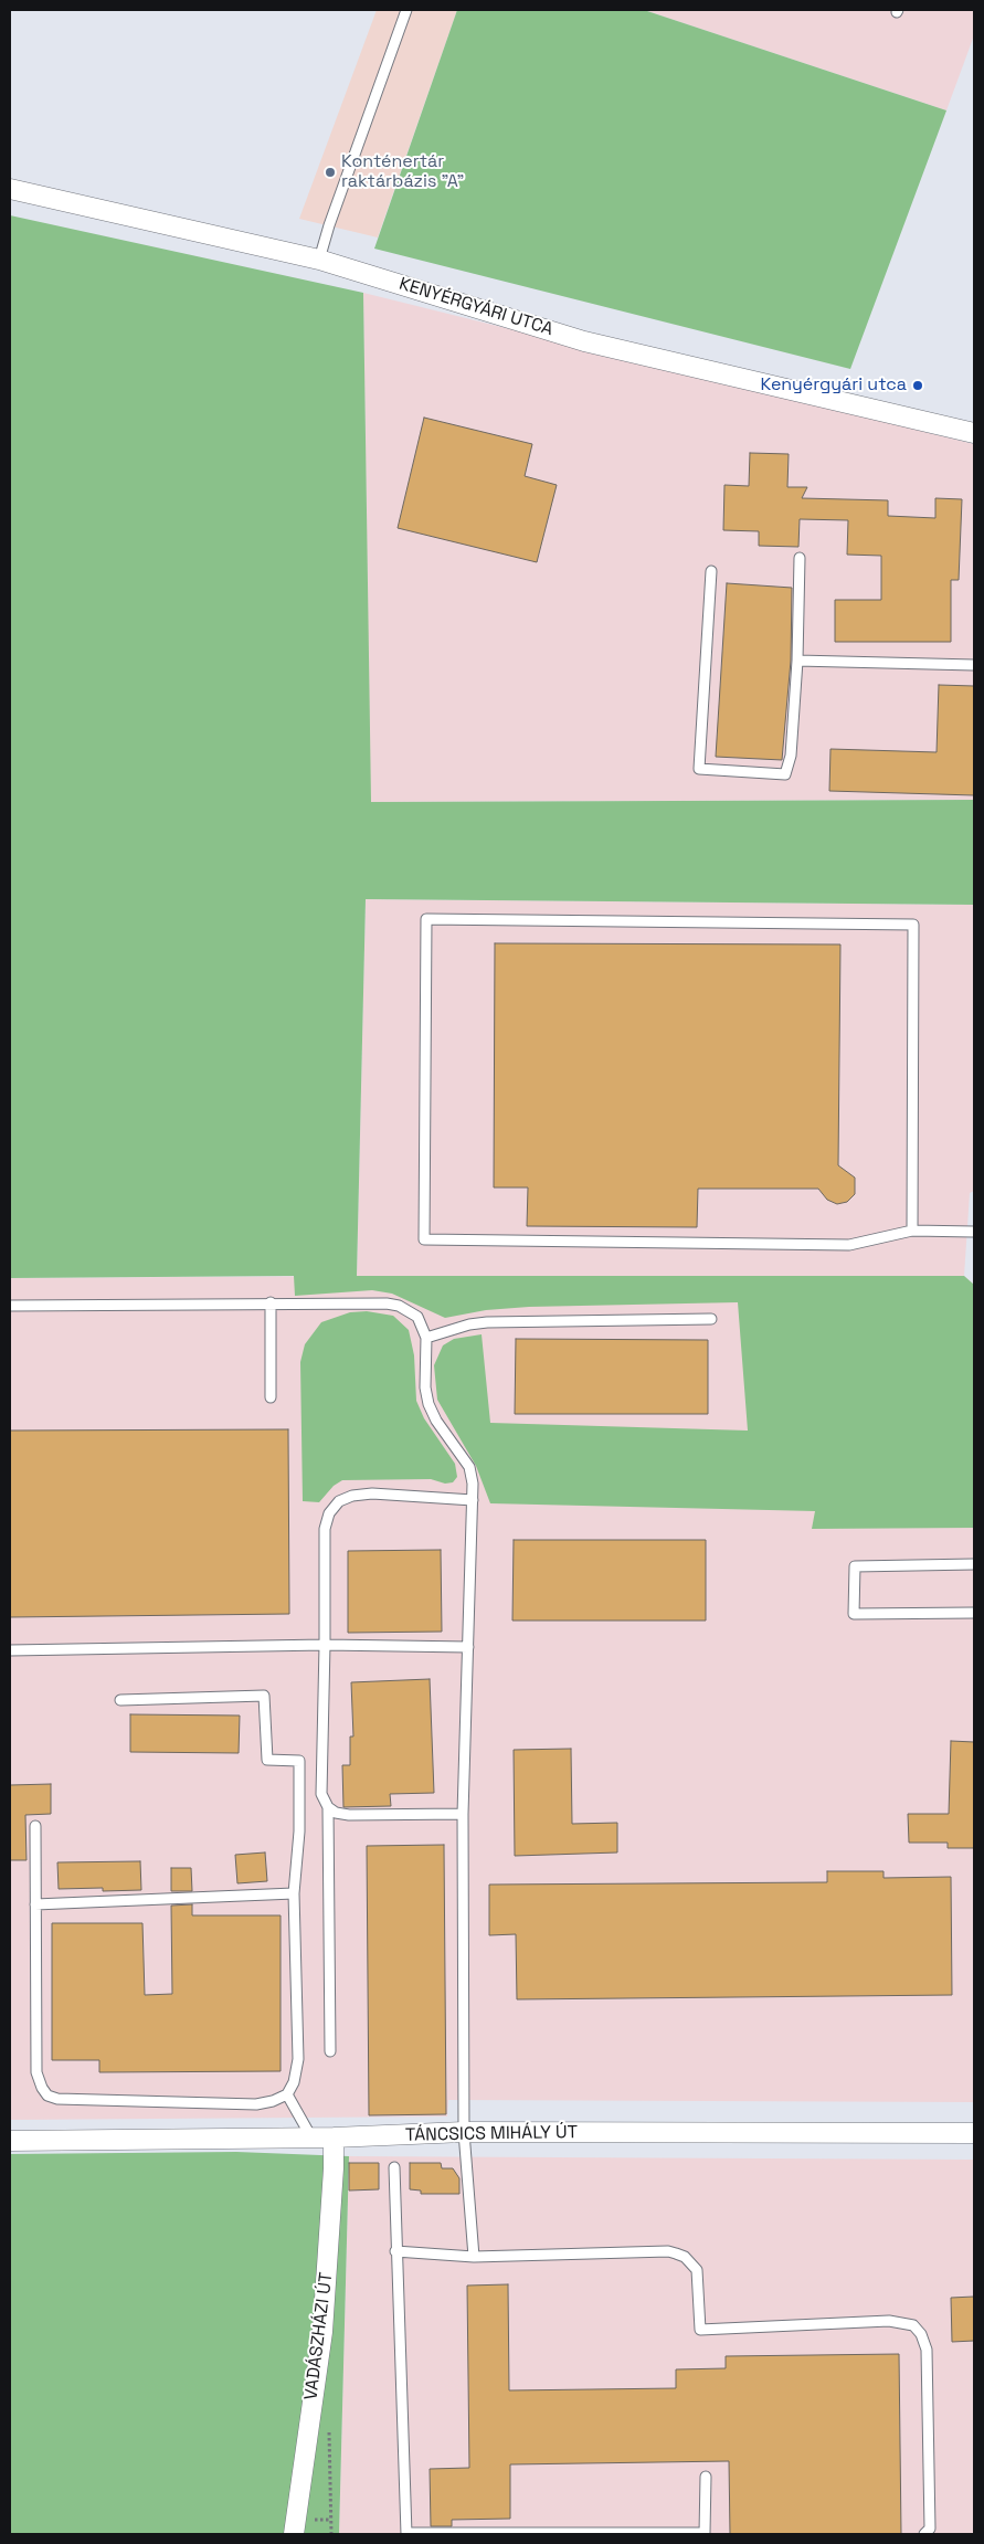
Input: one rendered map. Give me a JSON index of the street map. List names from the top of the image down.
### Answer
{
  "streets": {
    "street": ["KENYÉRGYÁRI UTCA", "TÁNCSICS MIHÁLY ÚT", "VADÁSZHÁZI ÚT"]
  },
  "crossings": [
    ["TÁNCSICS MIHÁLY ÚT", "VADÁSZHÁZI ÚT"]
  ],
  "places": ["Konténertár raktárbázis \"A\"", "Kenyérgyári utca"]
}
